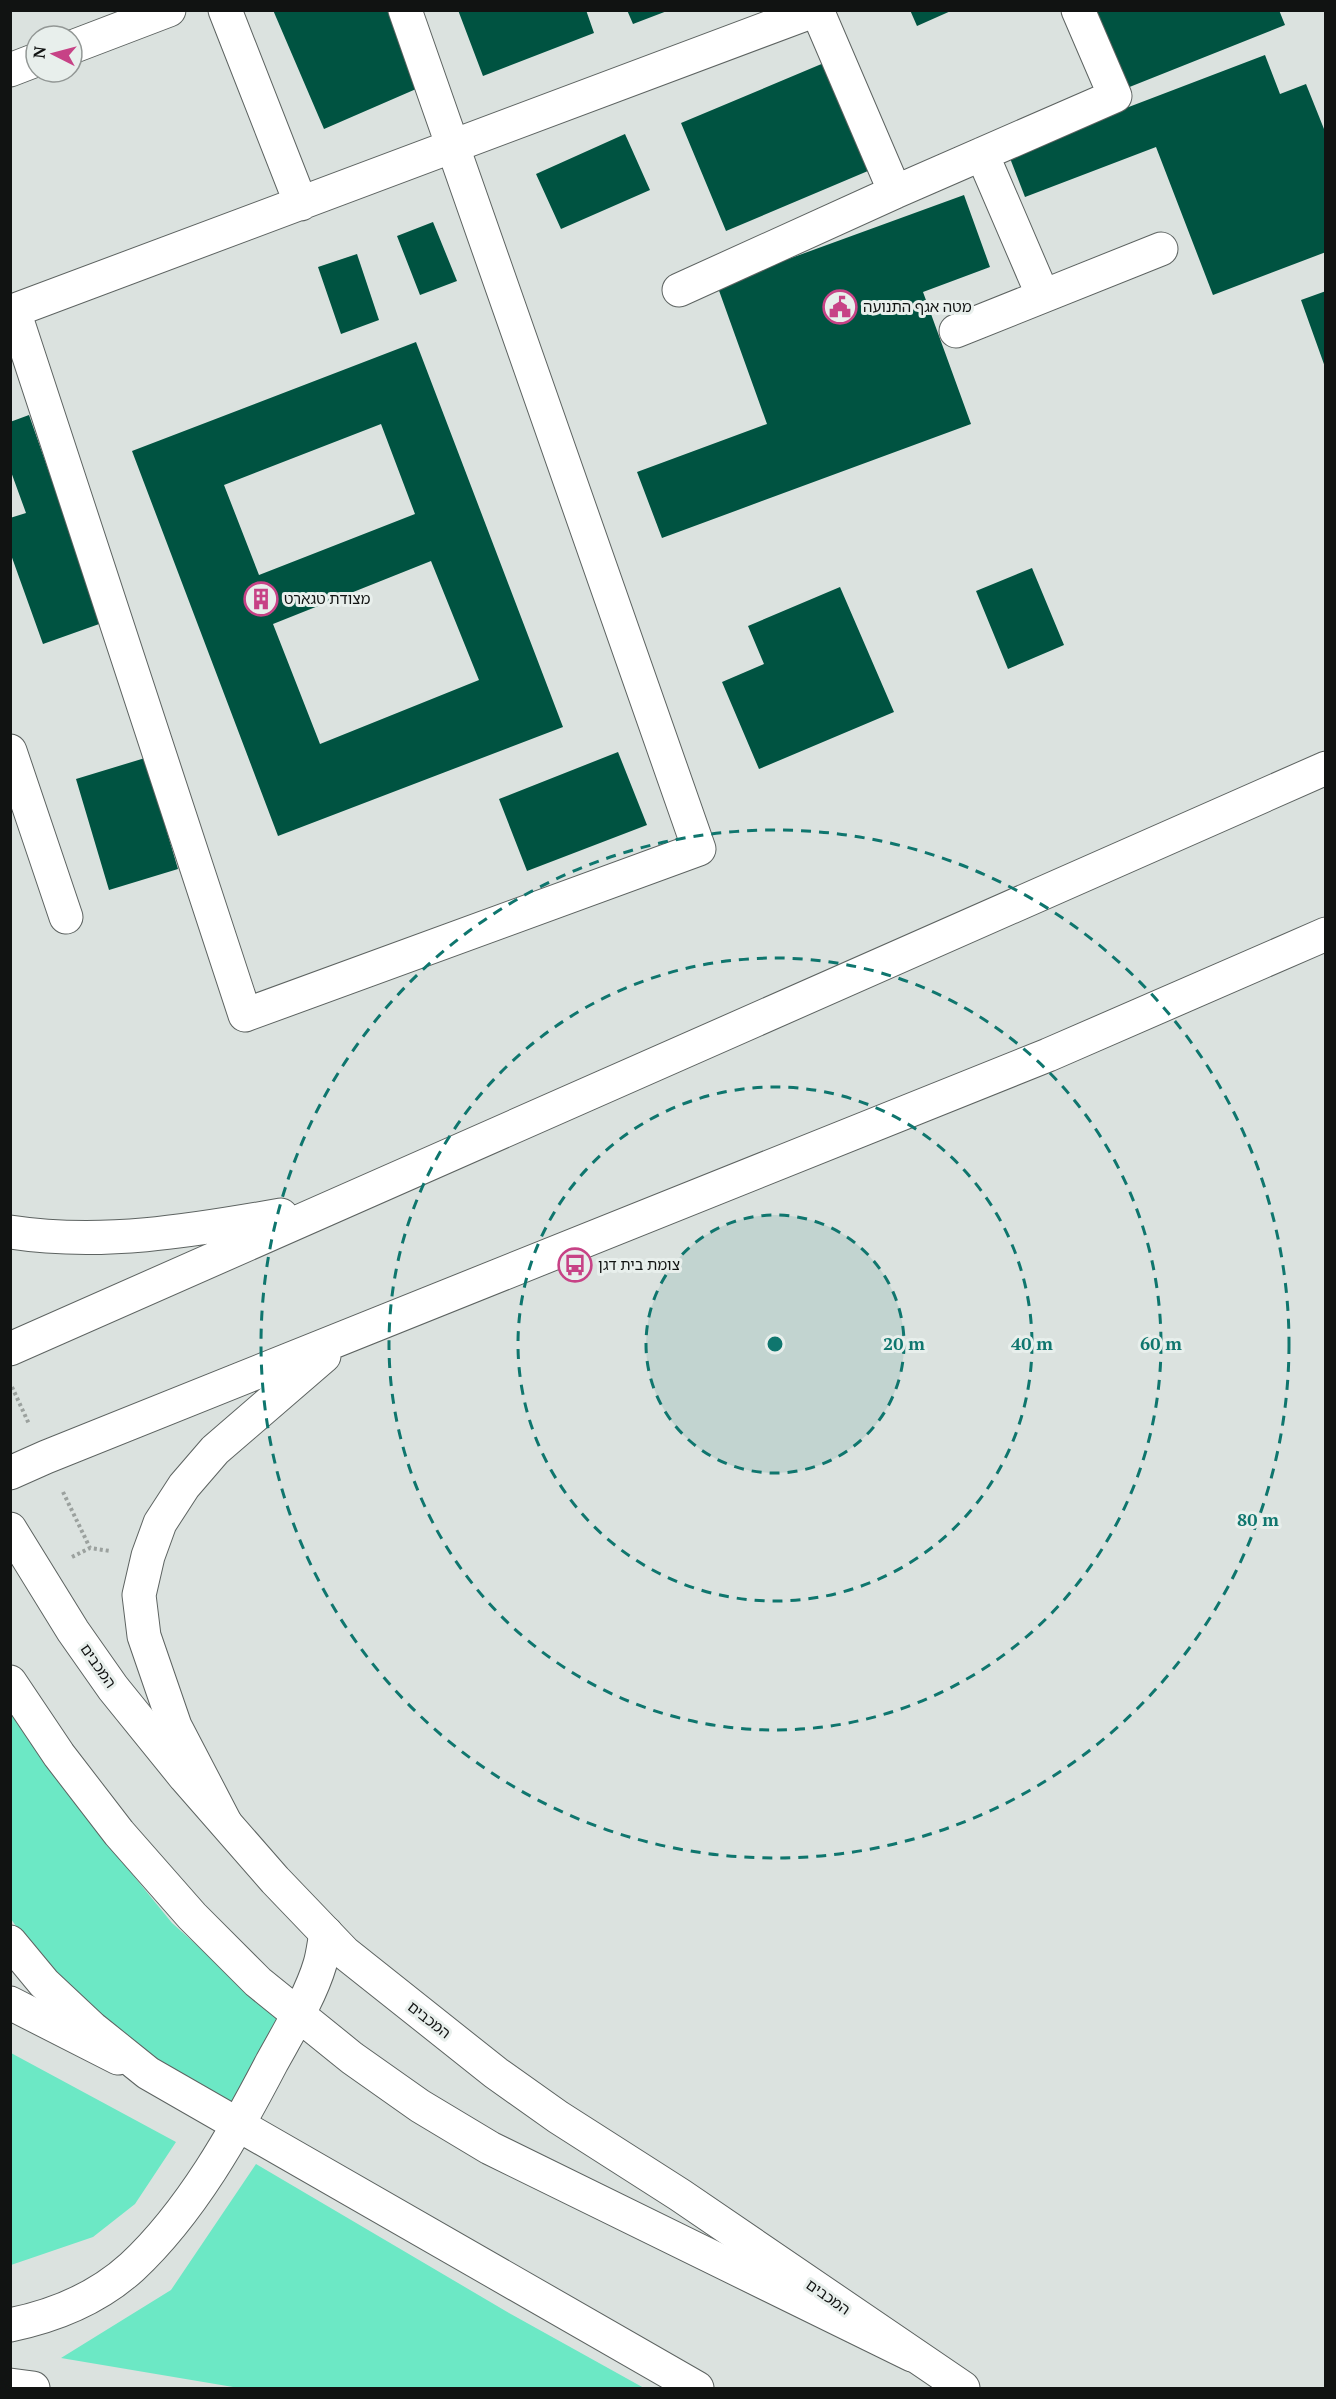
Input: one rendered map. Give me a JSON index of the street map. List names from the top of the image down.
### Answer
{
  "streets": {
    "main road": ["המכבים"]
  },
  "places": {
    "public building": ["מטה אגף התנועה"],
    "building": ["מצודת טגארט"],
    "bus stop": ["צומת בית דגן"]
  },
  "north": "left",
  "rings": [
    "20 m",
    "40 m",
    "60 m",
    "80 m"
  ]
}
